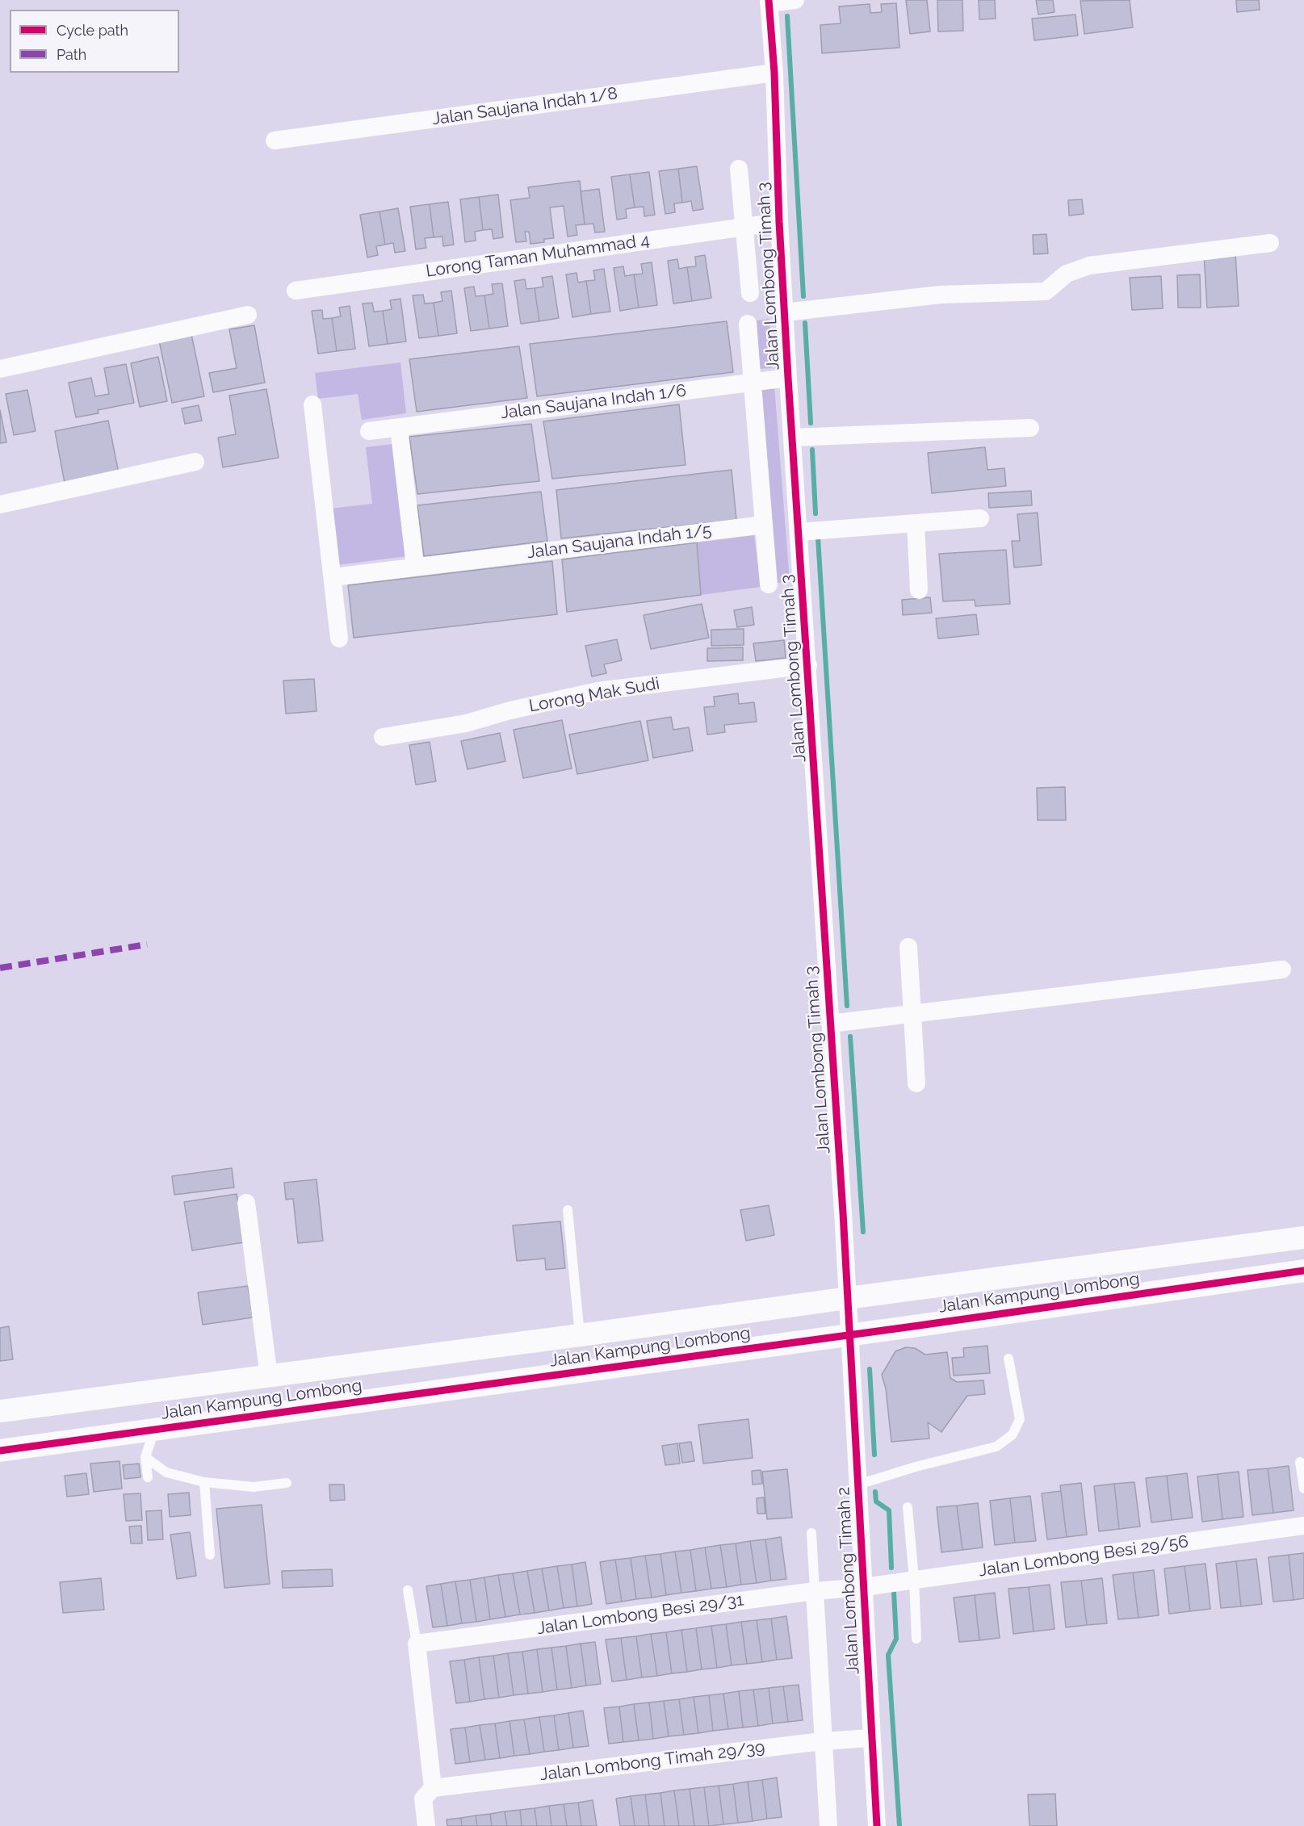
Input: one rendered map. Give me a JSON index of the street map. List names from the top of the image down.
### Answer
{
  "streets": {
    "street": [
      "Jalan Saujana Indah 1/8",
      "Lorong Taman Muhammad 4",
      "Jalan Lombong Timah 3",
      "Jalan Saujana Indah 1/6",
      "Jalan Saujana Indah 1/5",
      "Lorong Mak Sudi",
      "Jalan Kampung Lombong",
      "Jalan Lombong Besi 29/56",
      "Jalan Lombong Timah 2",
      "Jalan Lombong Besi 29/31",
      "Jalan Lombong Timah 29/39"
    ]
  },
  "crossings": [
    ["Jalan Saujana Indah 1/8", "Jalan Lombong Timah 3"],
    ["Lorong Taman Muhammad 4", "Jalan Lombong Timah 3"],
    ["Jalan Lombong Timah 3", "Jalan Saujana Indah 1/6"],
    ["Jalan Lombong Timah 3", "Lorong Mak Sudi"],
    ["Jalan Lombong Timah 3", "Jalan Kampung Lombong"],
    ["Jalan Lombong Timah 3", "Jalan Lombong Timah 2"],
    ["Jalan Kampung Lombong", "Jalan Lombong Timah 2"],
    ["Jalan Lombong Besi 29/56", "Jalan Lombong Timah 2"],
    ["Jalan Lombong Besi 29/56", "Jalan Lombong Besi 29/31"],
    ["Jalan Lombong Timah 2", "Jalan Lombong Besi 29/31"],
    ["Jalan Lombong Timah 2", "Jalan Lombong Timah 29/39"]
  ],
  "legend": ["Cycle path", "Path"]
}
